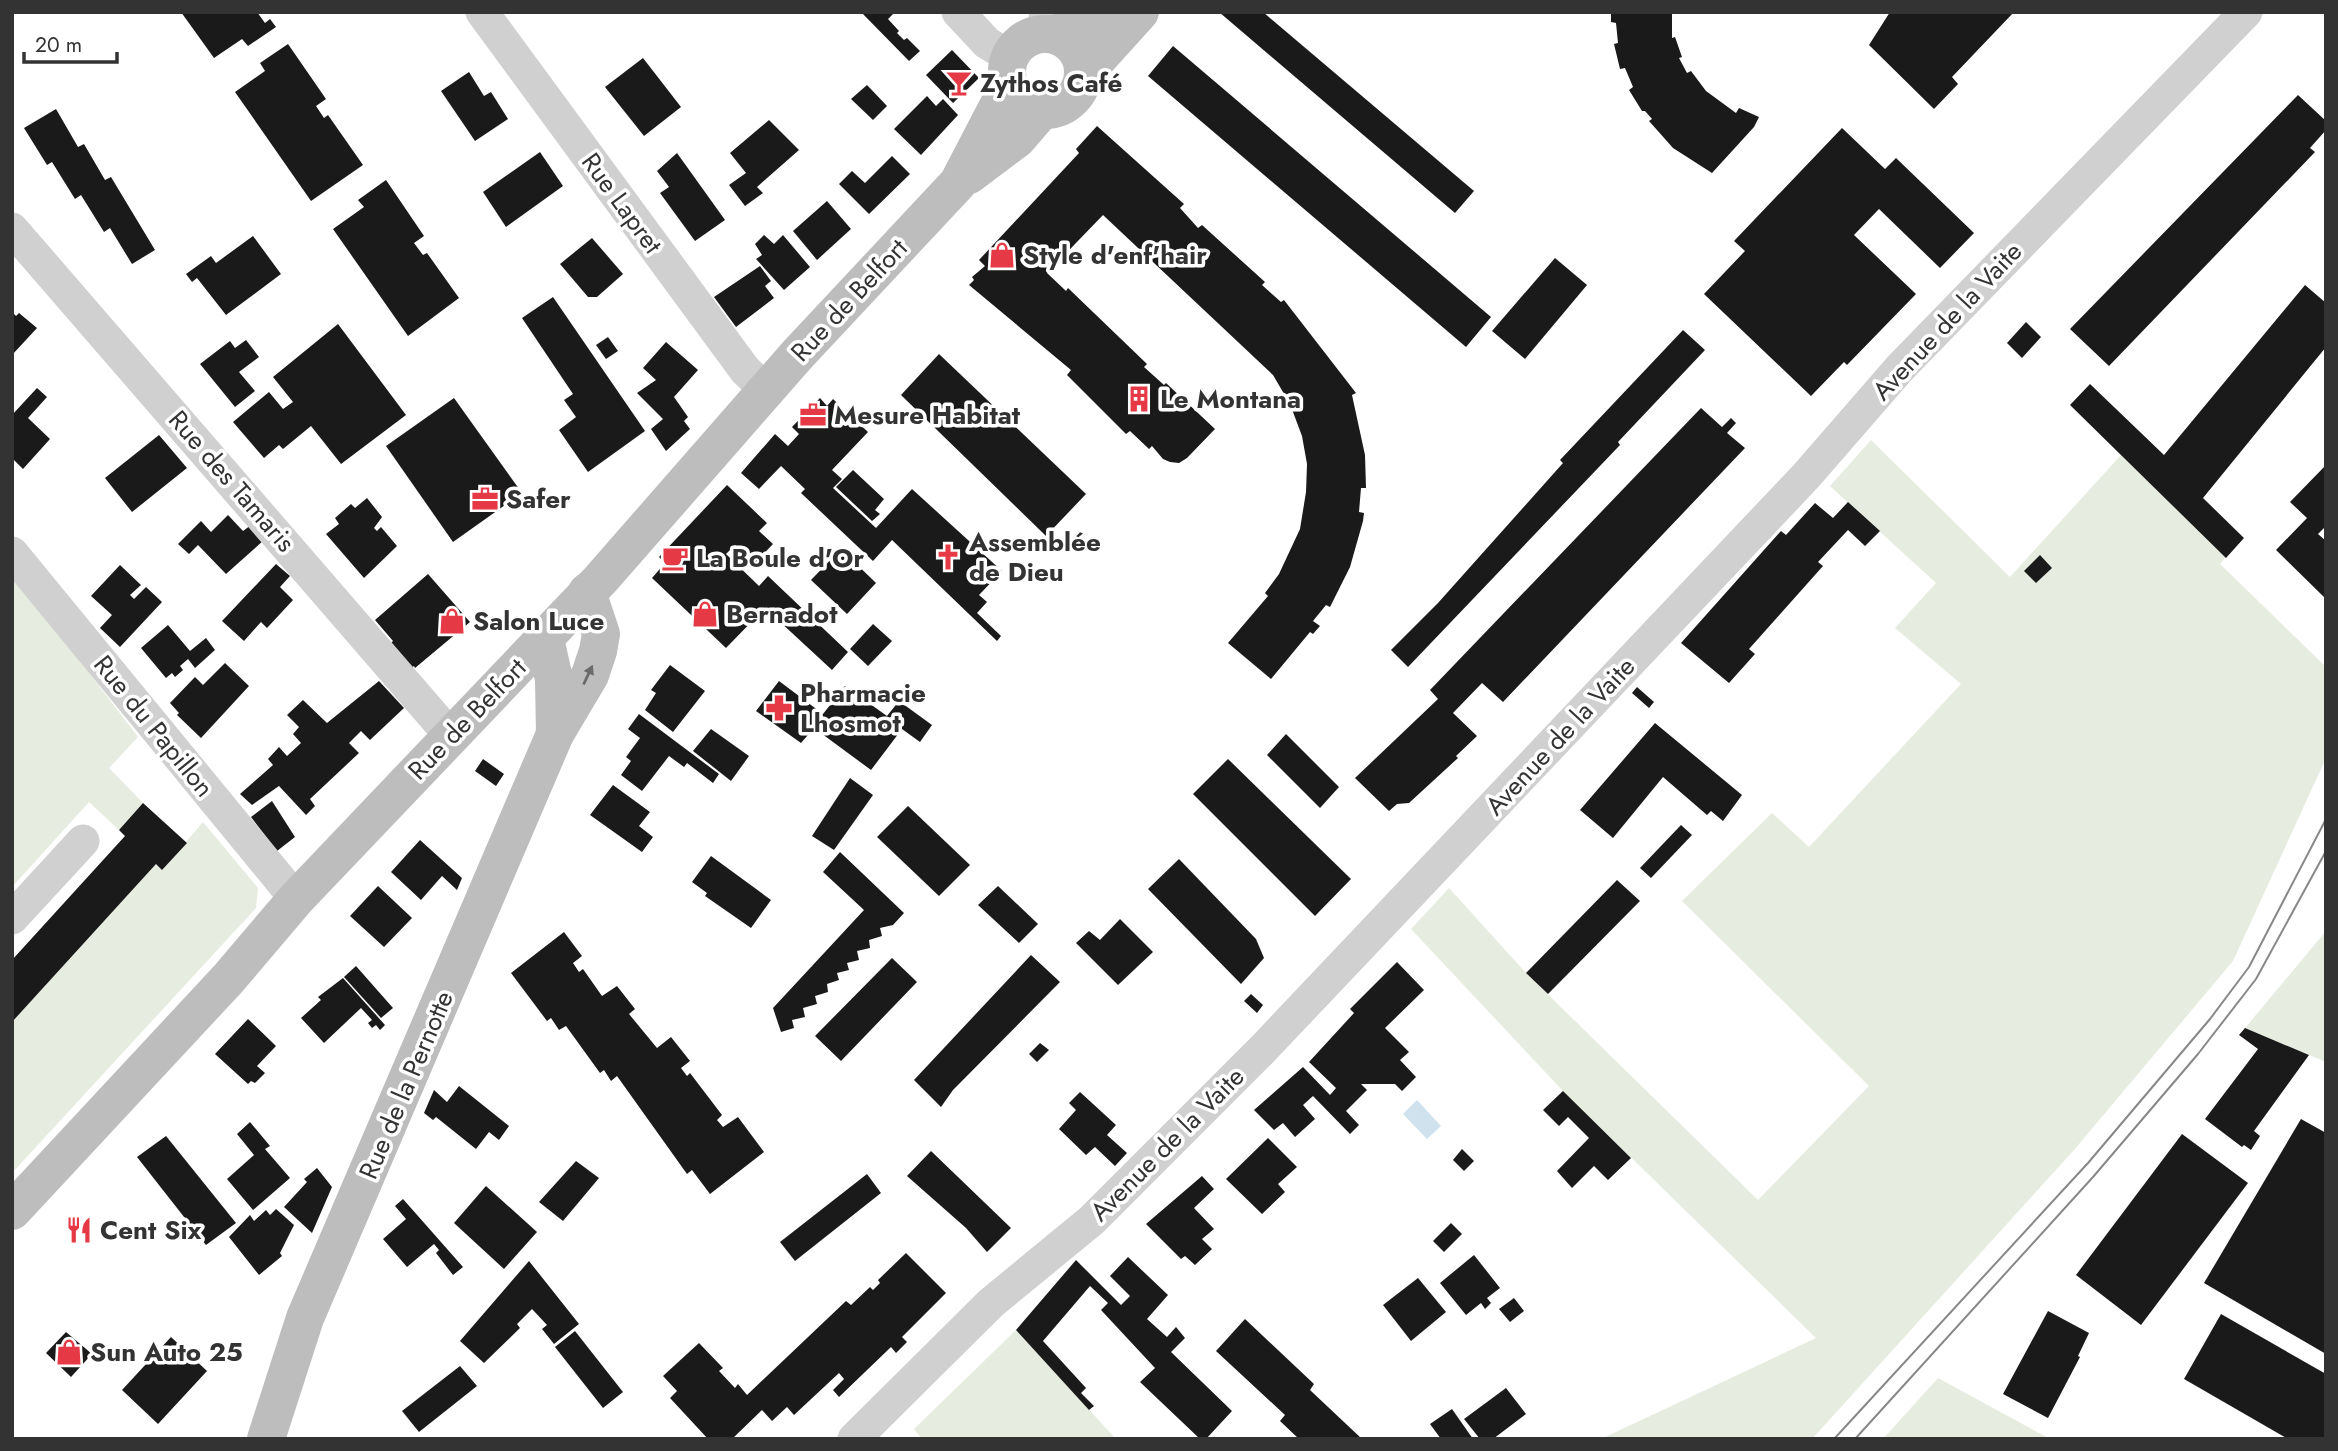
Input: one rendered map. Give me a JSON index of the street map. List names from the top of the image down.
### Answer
{
  "streets": {
    "main road": ["Rue de Belfort", "Rue de la Pernotte"],
    "street": [
      "Rue Lapret",
      "Avenue de la Vaite",
      "Rue des Tamaris",
      "Rue du Papillon"
    ]
  },
  "crossings": [
    ["Rue Lapret", "Rue de Belfort"],
    ["Rue de Belfort", "Rue des Tamaris"],
    ["Rue de Belfort", "Rue du Papillon"],
    ["Rue de Belfort", "Rue de la Pernotte"]
  ],
  "places": {
    "bar": ["Zythos Café"],
    "shop": [
      "Style d'enf'hair",
      "Bernadot",
      "Salon Luce",
      "Sun Auto 25"
    ],
    "building": ["Le Montana"],
    "office": ["Mesure Habitat", "Safer"],
    "church": ["Assemblée de Dieu"],
    "cafe": ["La Boule d'Or"],
    "pharmacy": ["Pharmacie Lhosmot"],
    "restaurant": ["Cent Six"]
  },
  "scale_bar": "20 m"
}
